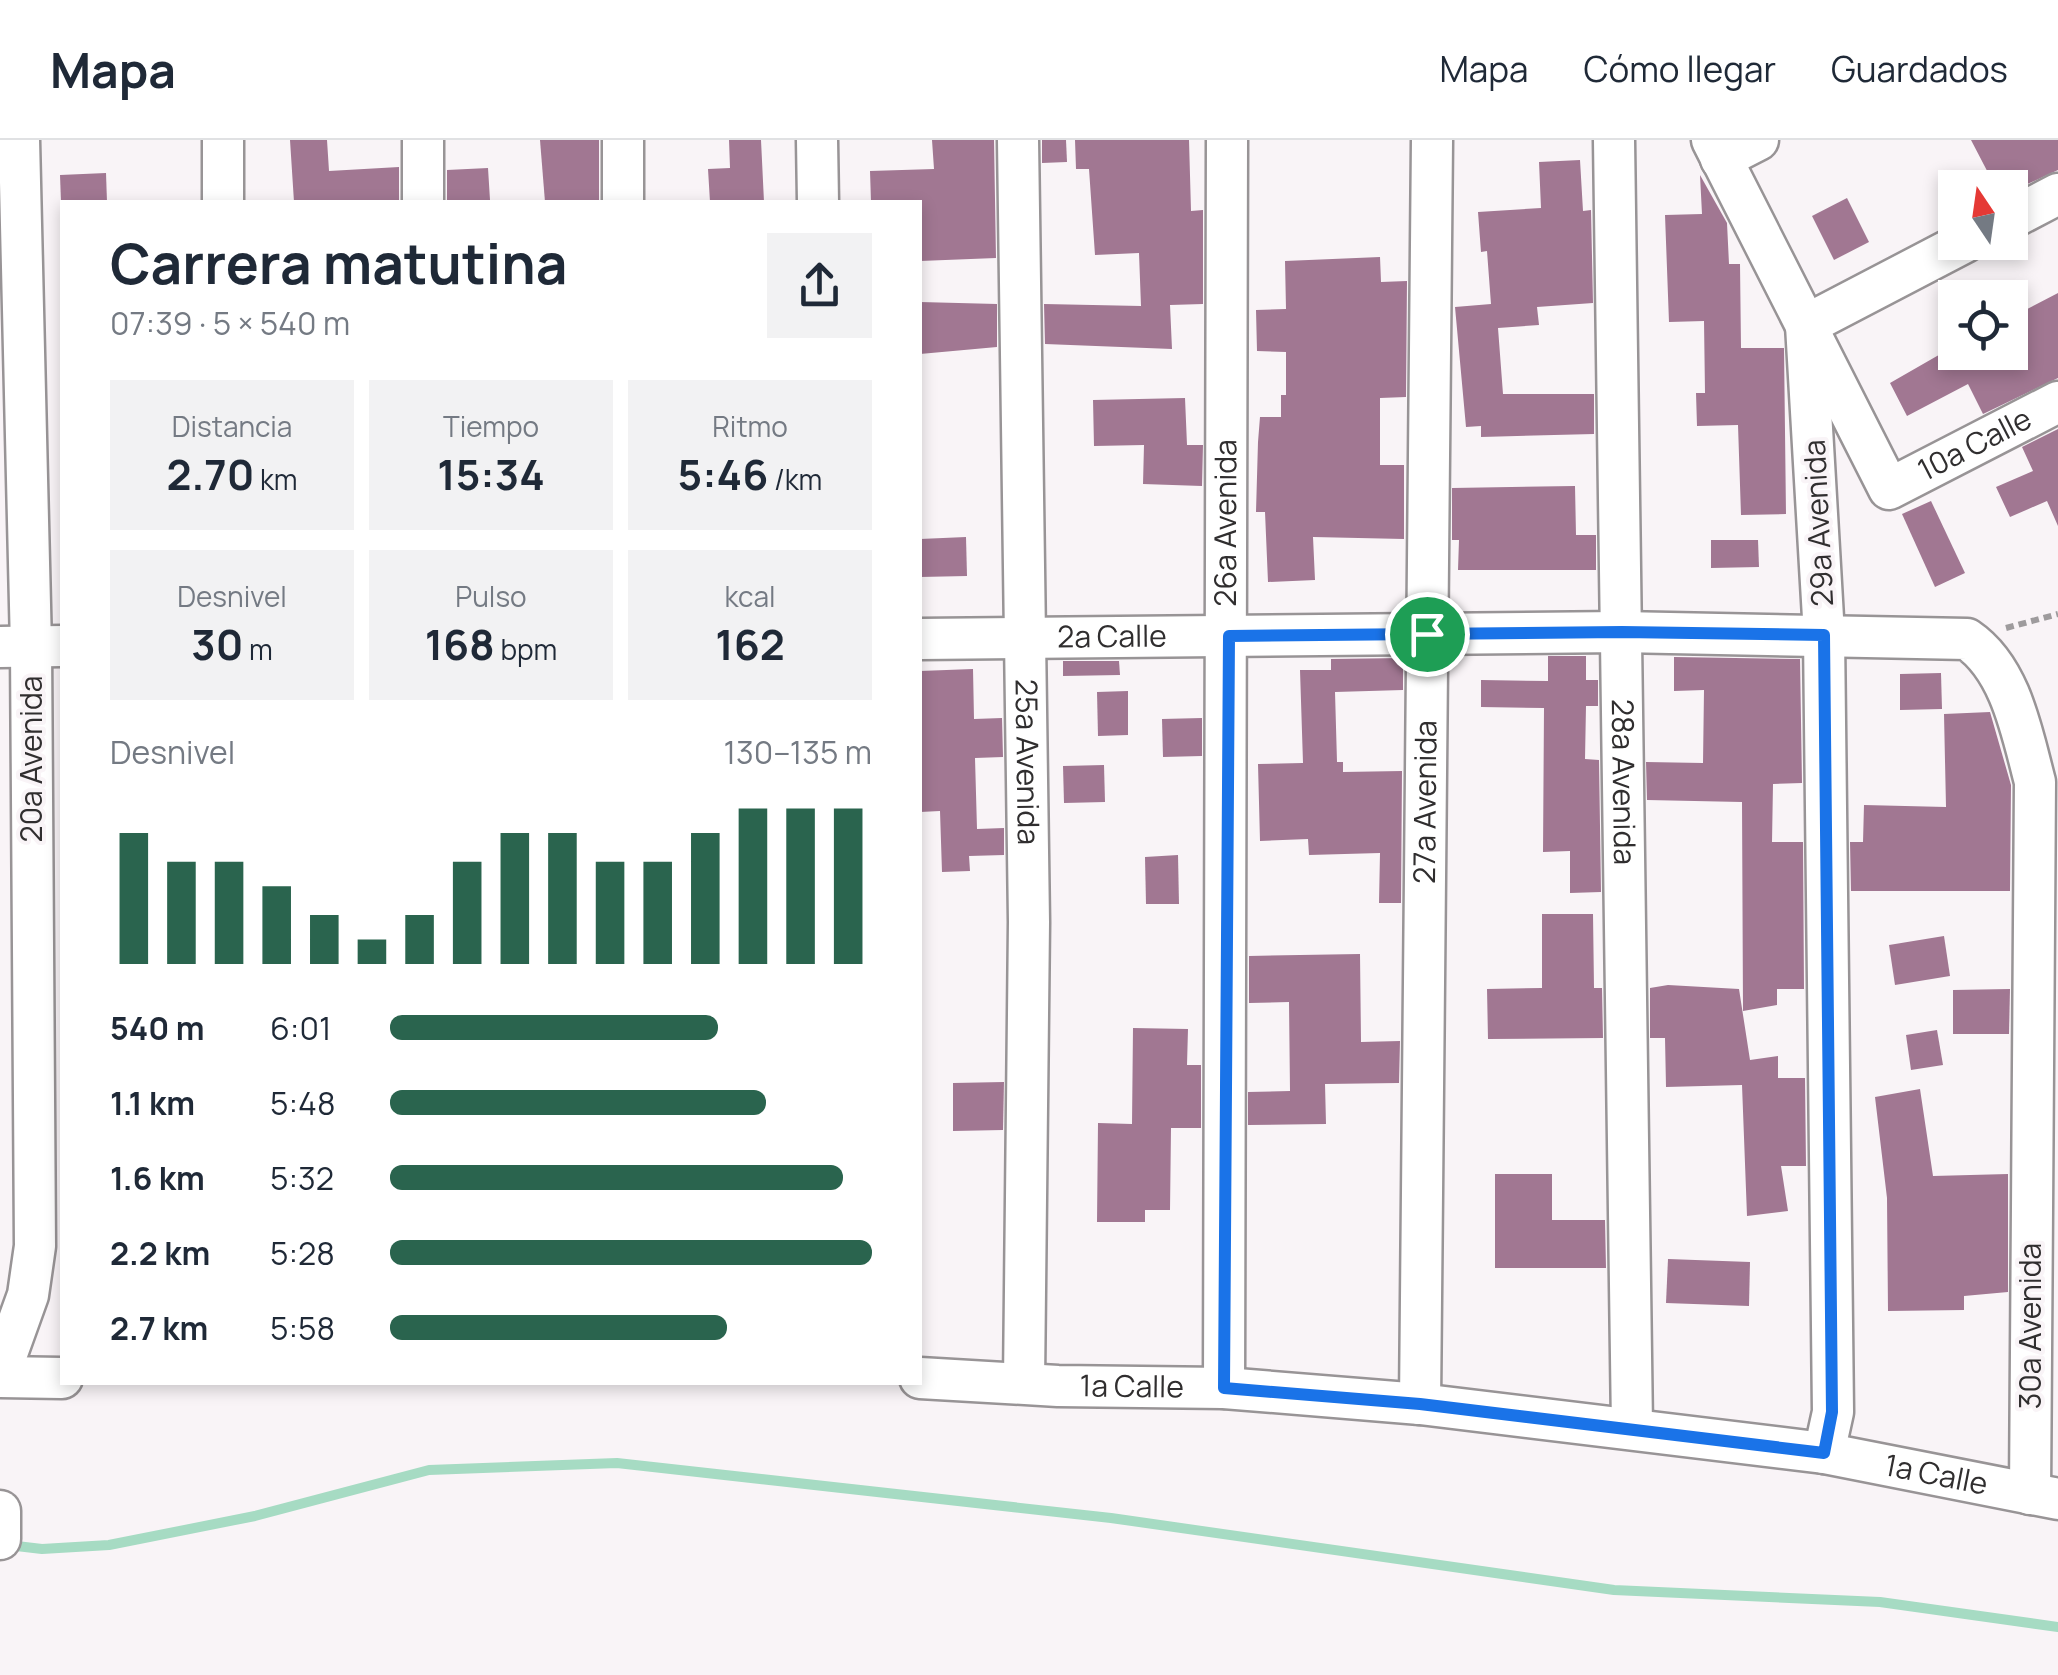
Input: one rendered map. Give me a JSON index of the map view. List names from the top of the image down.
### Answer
{
  "streets": {
    "street": [
      "10a Calle",
      "29a Avenida",
      "26a Avenida",
      "2a Calle",
      "20a Avenida",
      "25a Avenida",
      "28a Avenida",
      "27a Avenida",
      "30a Avenida",
      "1a Calle"
    ]
  },
  "crossings": [
    ["10a Calle", "29a Avenida"],
    ["29a Avenida", "2a Calle"],
    ["29a Avenida", "1a Calle"],
    ["26a Avenida", "2a Calle"],
    ["26a Avenida", "1a Calle"],
    ["2a Calle", "25a Avenida"],
    ["2a Calle", "28a Avenida"],
    ["2a Calle", "27a Avenida"],
    ["2a Calle", "30a Avenida"],
    ["25a Avenida", "1a Calle"],
    ["28a Avenida", "1a Calle"],
    ["27a Avenida", "1a Calle"],
    ["30a Avenida", "1a Calle"]
  ],
  "north": "top",
  "page": {
    "header": "Mapa",
    "nav": ["Mapa", "Cómo llegar", "Guardados"],
    "heading": ["Carrera matutina", "07:39 · 5 × 540 m"],
    "stats": [
      ["Distancia", "2.70 km"],
      ["Tiempo", "15:34"],
      ["Ritmo", "5:46 /km"],
      ["Desnivel", "30 m"],
      ["Pulso", "168 bpm"],
      ["kcal", "162"]
    ],
    "chart": ["Desnivel", "130–135 m"],
    "list": [
      {
        "name": "540 m",
        "note": "6:01"
      },
      {
        "name": "1.1 km",
        "note": "5:48"
      },
      {
        "name": "1.6 km",
        "note": "5:32"
      },
      {
        "name": "2.2 km",
        "note": "5:28"
      },
      {
        "name": "2.7 km",
        "note": "5:58"
      }
    ]
  }
}
